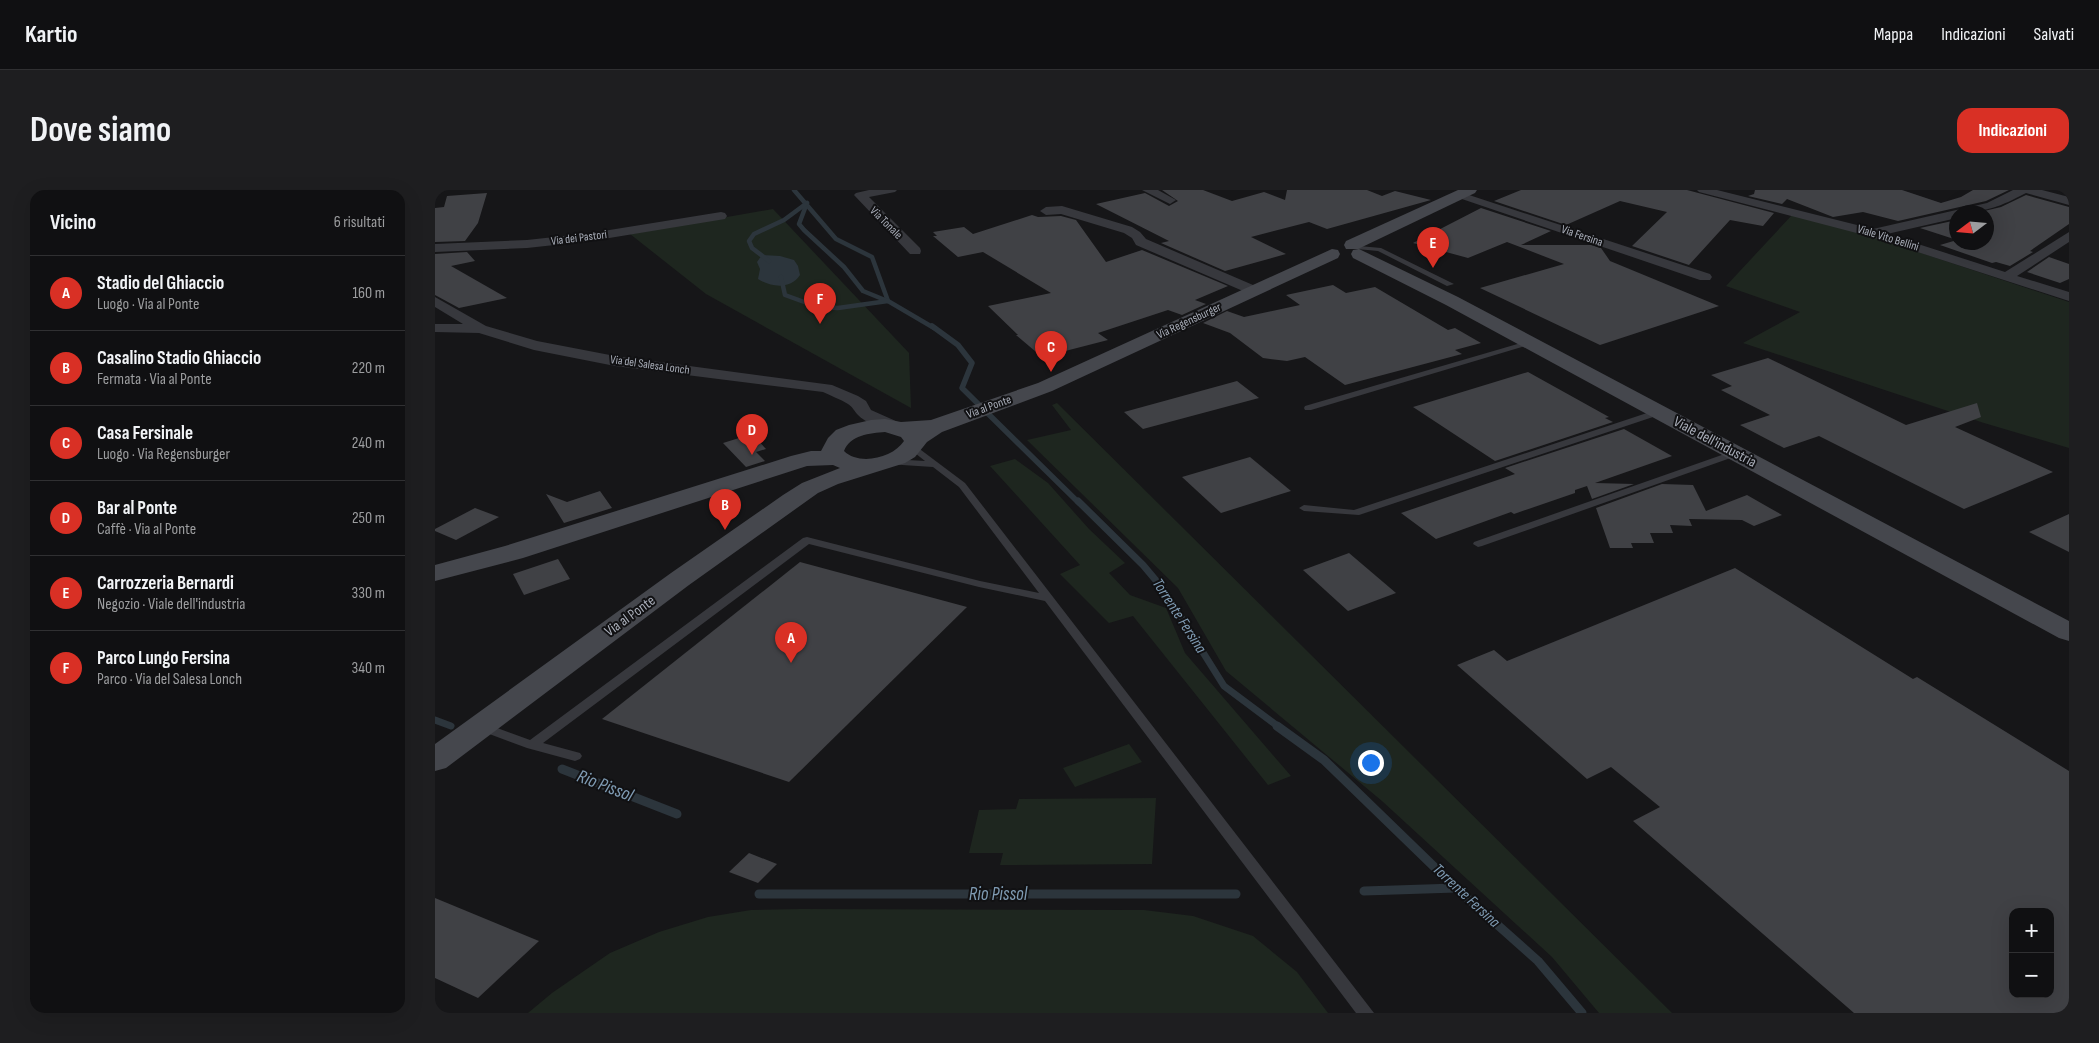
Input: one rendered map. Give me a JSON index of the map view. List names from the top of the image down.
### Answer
{
  "streets": {
    "street": [
      "Via Tonale",
      "Via Fersina",
      "Via dei Pastori",
      "Viale Vito Bellini",
      "Via Regensburger",
      "Via del Salesa Lonch",
      "Via al Ponte",
      "Viale dell'industria"
    ]
  },
  "crossings": [
    ["Via Regensburger", "Via al Ponte"],
    ["Via Regensburger", "Viale dell'industria"],
    ["Via del Salesa Lonch", "Via al Ponte"]
  ],
  "water": ["Torrente Fersina", "Rio Pissol"],
  "north": "left",
  "page": {
    "header": "Kartio",
    "nav": ["Mappa", "Indicazioni", "Salvati"],
    "buttons": "Indicazioni",
    "title": "Dove siamo",
    "heading": ["Vicino", "6 risultati"],
    "pins": [
      "E",
      "F",
      "C",
      "D",
      "B",
      "A"
    ],
    "list": [
      {
        "mark": "A",
        "name": "Stadio del Ghiaccio",
        "note": "Luogo · Via al Ponte",
        "value": "160 m"
      },
      {
        "mark": "B",
        "name": "Casalino Stadio Ghiaccio",
        "note": "Fermata · Via al Ponte",
        "value": "220 m"
      },
      {
        "mark": "C",
        "name": "Casa Fersinale",
        "note": "Luogo · Via Regensburger",
        "value": "240 m"
      },
      {
        "mark": "D",
        "name": "Bar al Ponte",
        "note": "Caffè · Via al Ponte",
        "value": "250 m"
      },
      {
        "mark": "E",
        "name": "Carrozzeria Bernardi",
        "note": "Negozio · Viale dell'industria",
        "value": "330 m"
      },
      {
        "mark": "F",
        "name": "Parco Lungo Fersina",
        "note": "Parco · Via del Salesa Lonch",
        "value": "340 m"
      }
    ],
    "map_buttons": ["+", "−"]
  }
}
